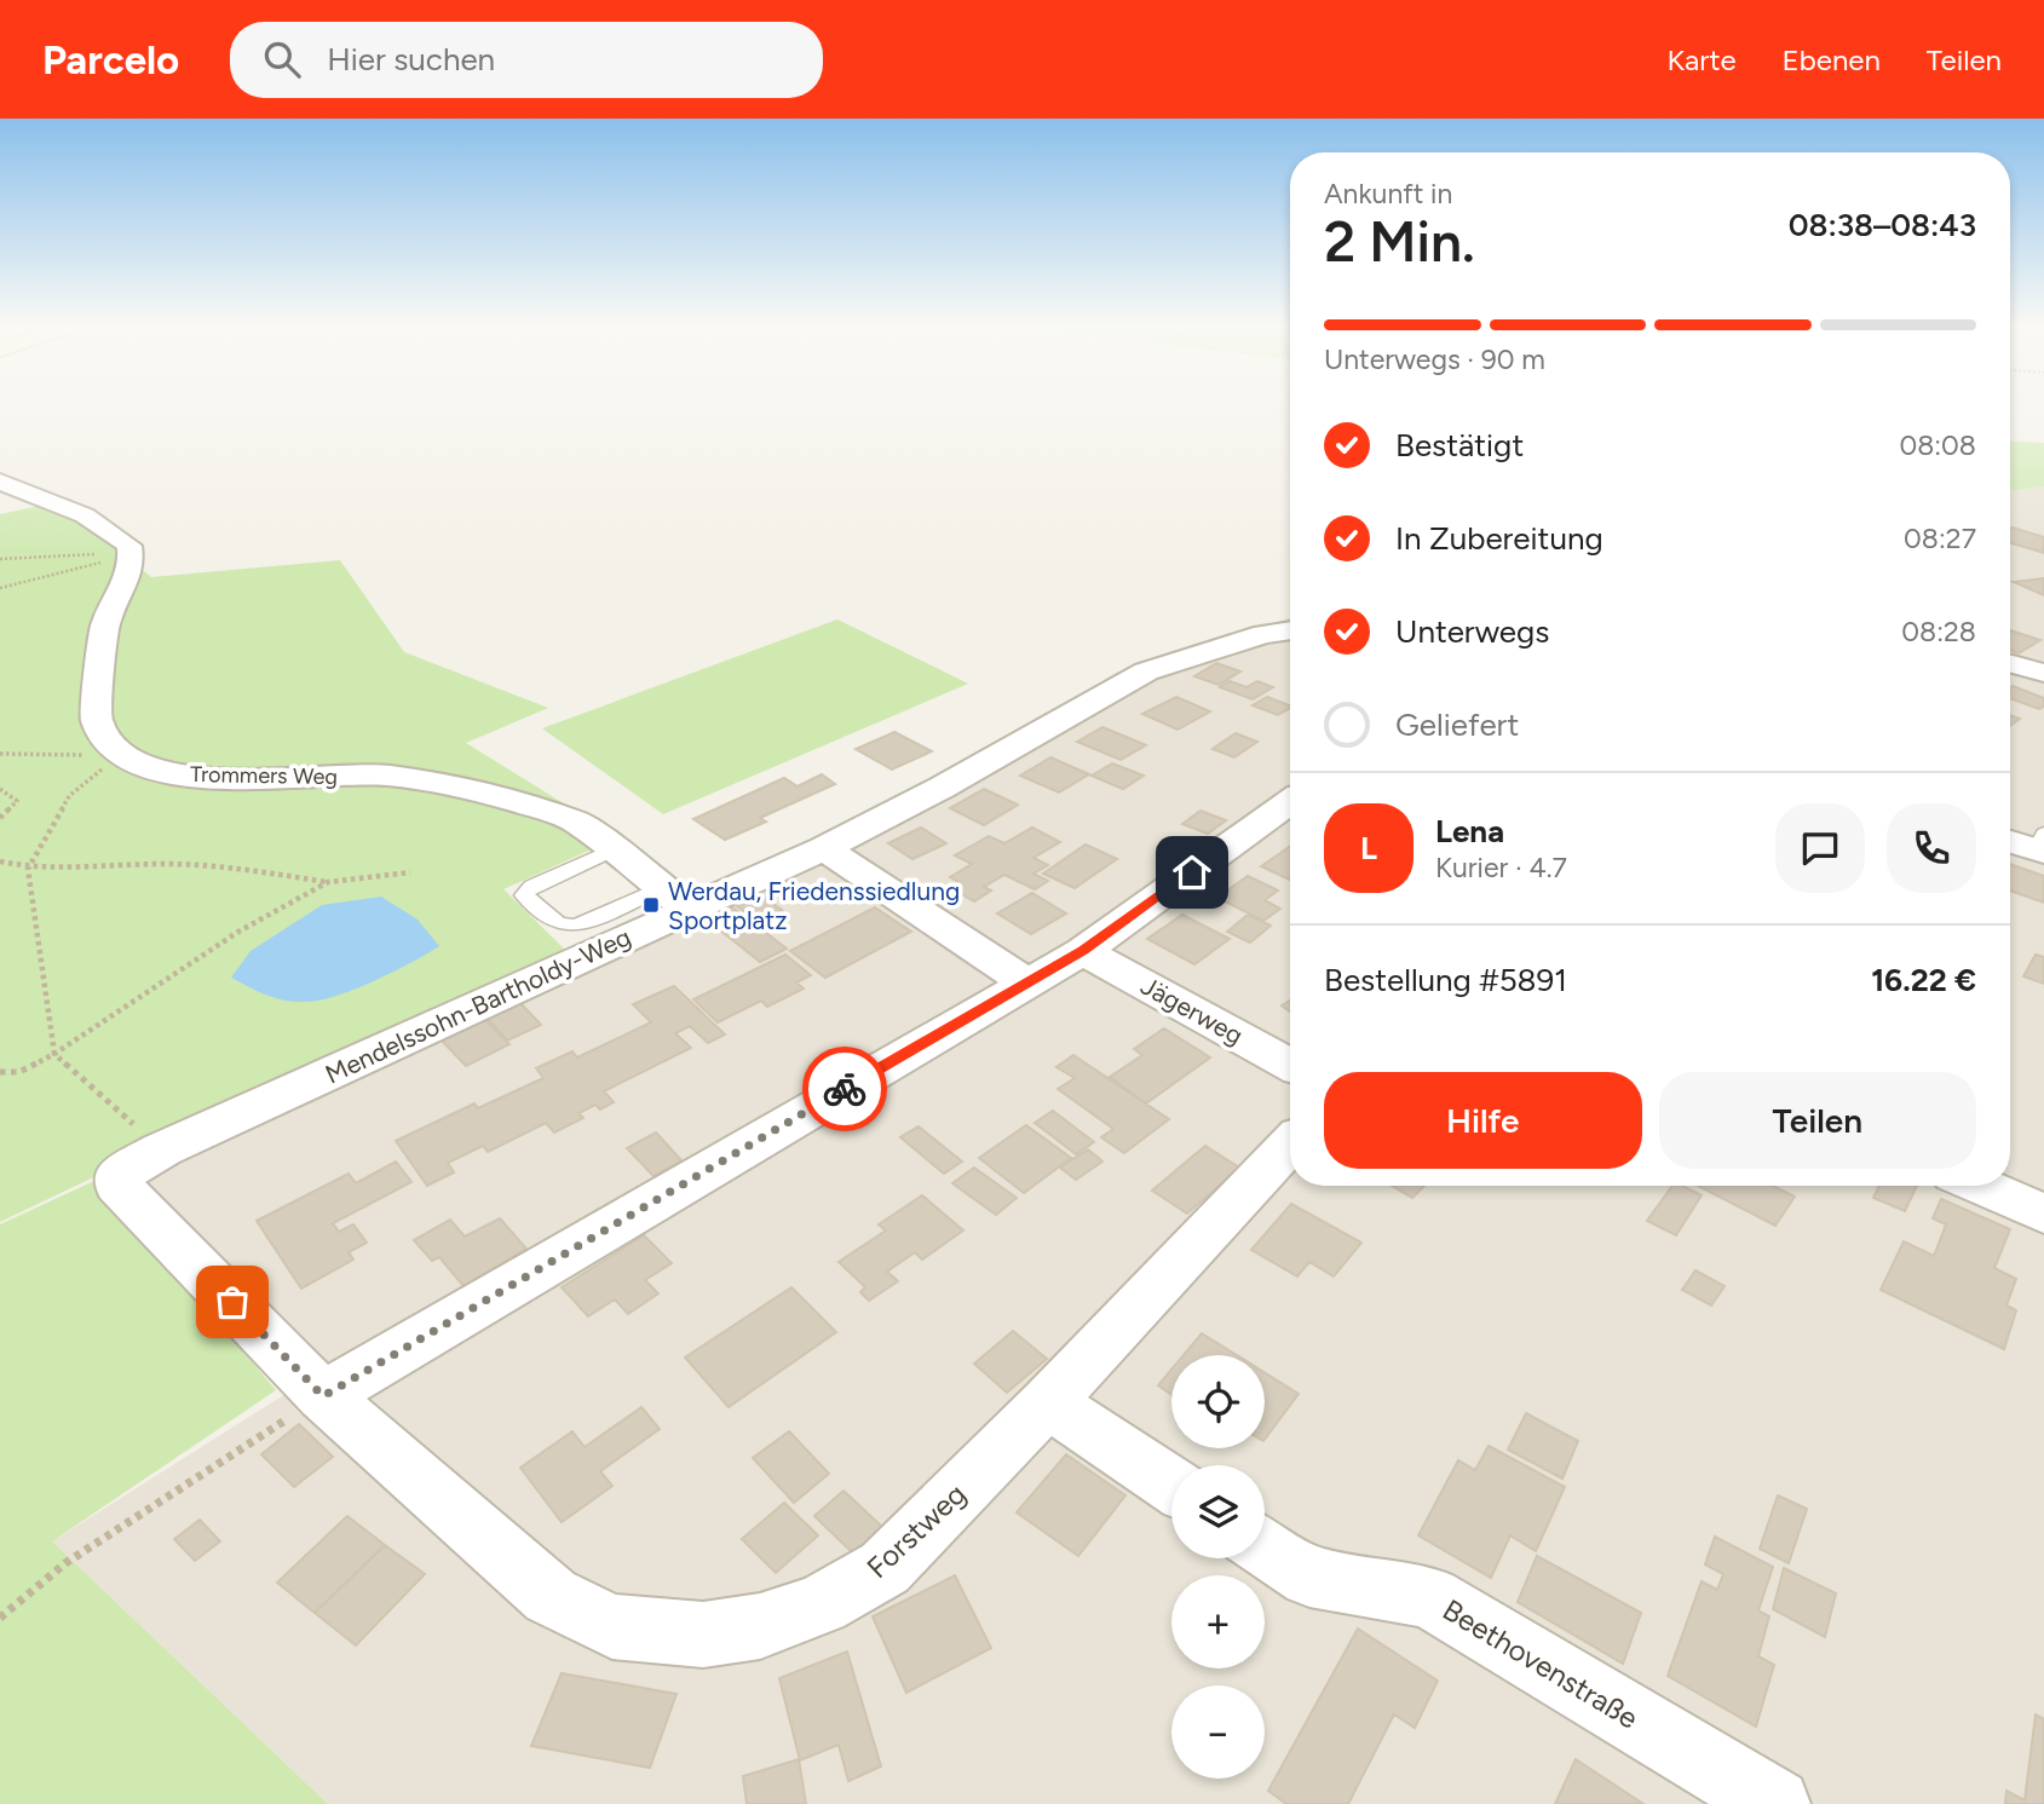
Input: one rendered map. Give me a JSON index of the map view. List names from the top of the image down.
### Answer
{
  "streets": {
    "street": [
      "Trommers Weg",
      "Mendelssohn-Bartholdy-Weg",
      "Jägerweg",
      "Forstweg",
      "Beethovenstraße"
    ]
  },
  "crossings": [
    ["Trommers Weg", "Mendelssohn-Bartholdy-Weg"],
    ["Mendelssohn-Bartholdy-Weg", "Forstweg"]
  ],
  "places": {
    "transit": ["Werdau, Friedenssiedlung Sportplatz"]
  },
  "page": {
    "header": "Parcelo",
    "search": "Hier suchen",
    "nav": ["Karte", "Ebenen", "Teilen"],
    "heading": ["2 Min.", "Ankunft in", "08:38–08:43"],
    "panel": [
      "Lena",
      "Kurier · 4.7",
      "Bestellung #5891",
      "16.22 €"
    ],
    "bar": "Unterwegs · 90 m",
    "list": [
      ["Bestätigt", "08:08"],
      ["In Zubereitung", "08:27"],
      ["Unterwegs", "08:28"],
      "Geliefert"
    ],
    "round": "L",
    "buttons": ["Hilfe", "Teilen"],
    "map_buttons": ["+", "−"]
  }
}
